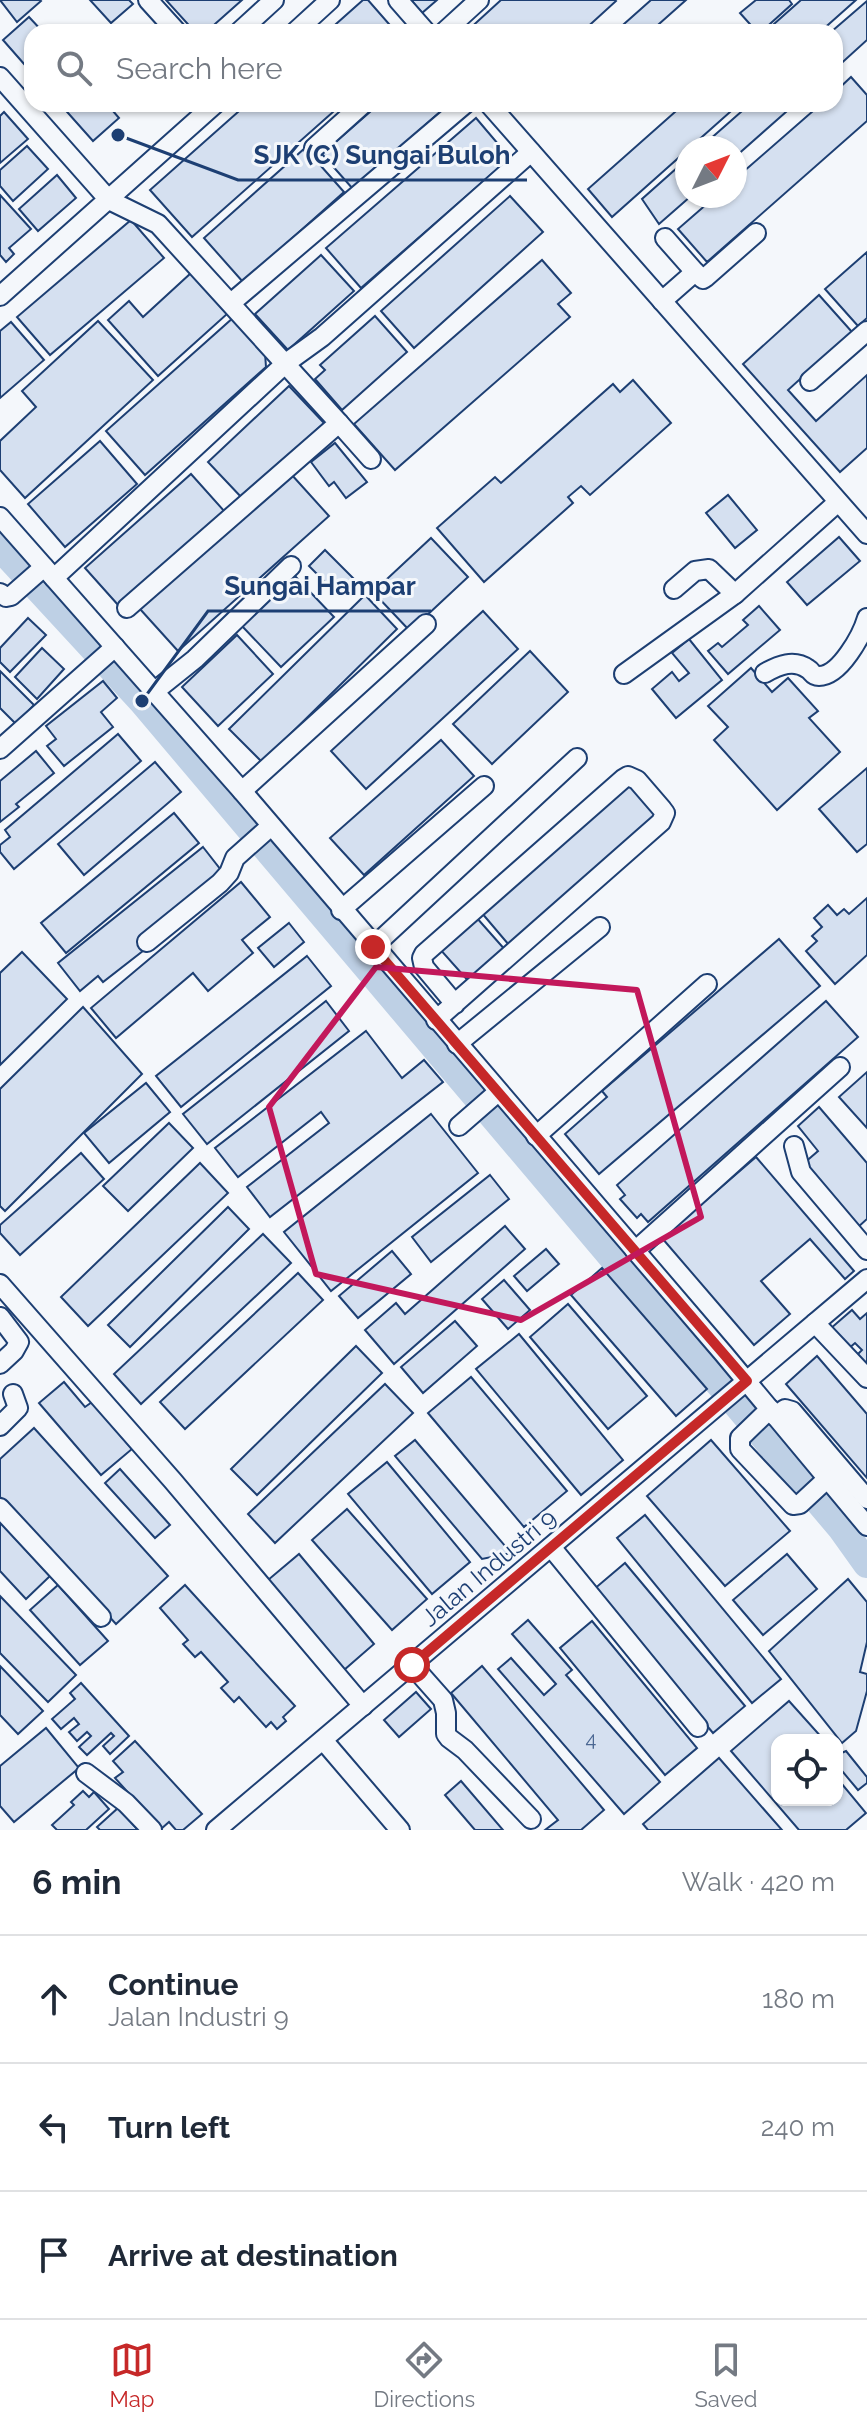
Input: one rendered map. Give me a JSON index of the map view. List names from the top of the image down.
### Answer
{
  "streets": {
    "street": ["Jalan Industri 9"]
  },
  "places": ["SJK (C) Sungai Buloh", "Sungai Hampar"],
  "house_numbers": ["4"],
  "north": "top right",
  "page": {
    "search": "Search here",
    "heading": ["6 min", "Walk · 420 m"],
    "list": [
      ["Continue", "Jalan Industri 9", "180 m"],
      ["Turn left", "240 m"],
      "Arrive at destination"
    ],
    "nav": ["Map", "Directions", "Saved"]
  }
}
